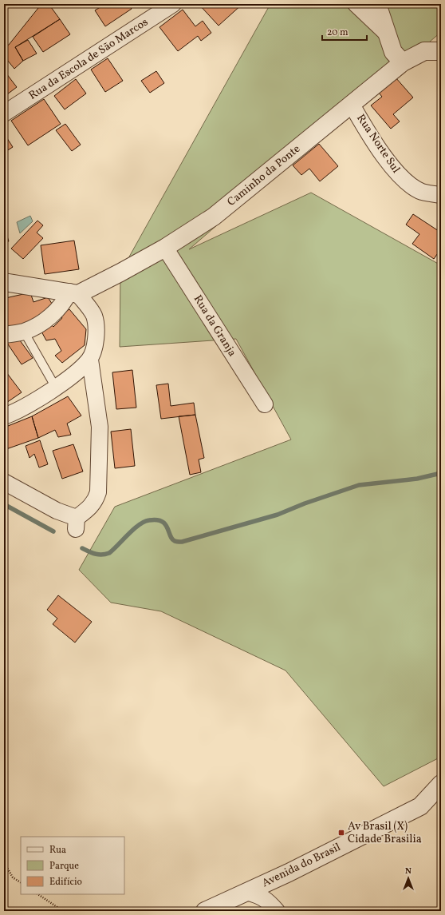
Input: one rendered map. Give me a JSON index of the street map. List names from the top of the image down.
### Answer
{
  "streets": {
    "street": [
      "Rua da Escola de São Marcos",
      "Rua Norte Sul",
      "Caminho da Ponte",
      "Rua da Granja",
      "Avenida do Brasil"
    ]
  },
  "crossings": [
    ["Rua Norte Sul", "Caminho da Ponte"],
    ["Caminho da Ponte", "Rua da Granja"]
  ],
  "places": {
    "transit": ["Av Brasil (X) Cidade Brasilia"]
  },
  "legend": ["Rua", "Parque", "Edifício"],
  "scale_bar": "20 m",
  "north": "top"
}
